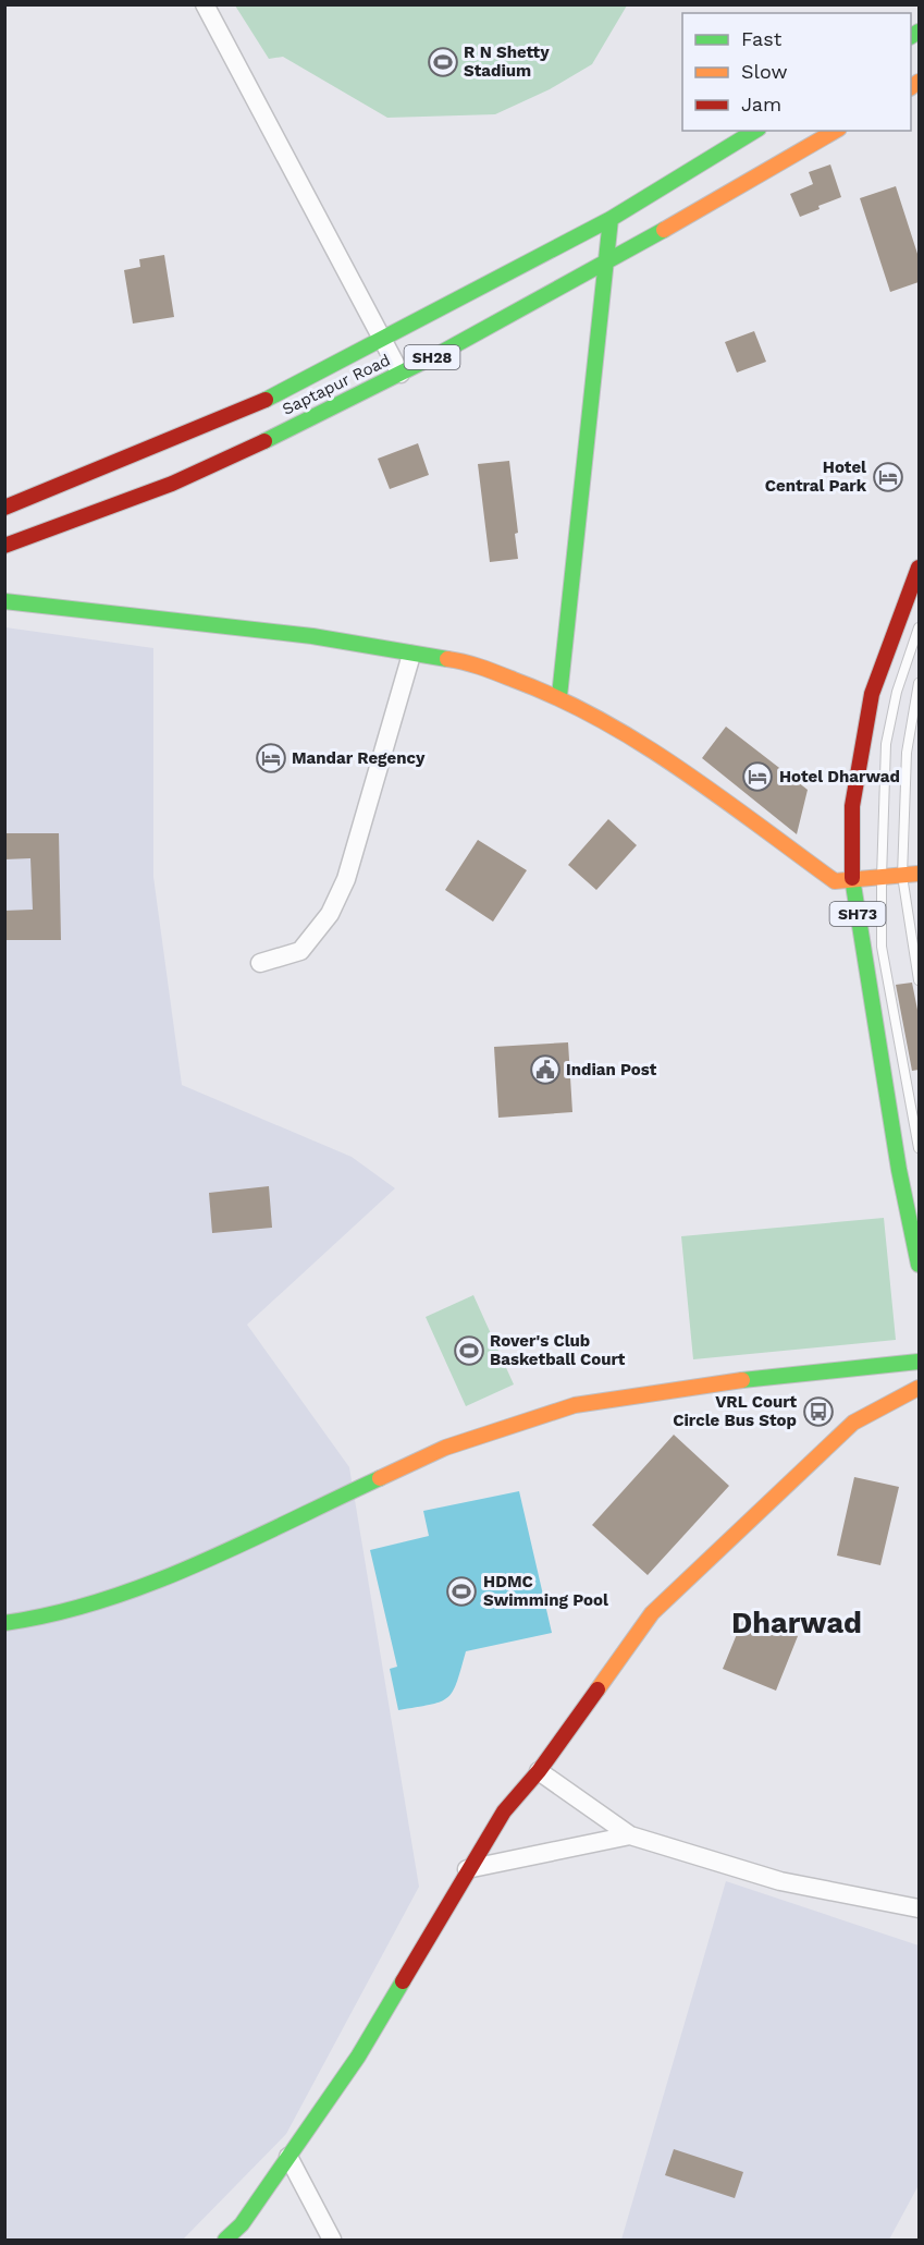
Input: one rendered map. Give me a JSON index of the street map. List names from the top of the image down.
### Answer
{
  "streets": {
    "street": ["SH28", "Saptapur Road", "SH73"]
  },
  "districts": ["Dharwad"],
  "places": {
    "sports": ["R N Shetty Stadium", "Rover's Club Basketball Court", "HDMC Swimming Pool"],
    "hotel": ["Hotel Central Park", "Mandar Regency", "Hotel Dharwad"],
    "public building": ["Indian Post"],
    "bus stop": ["VRL Court Circle Bus Stop"]
  },
  "legend": ["Fast", "Slow", "Jam"]
}
